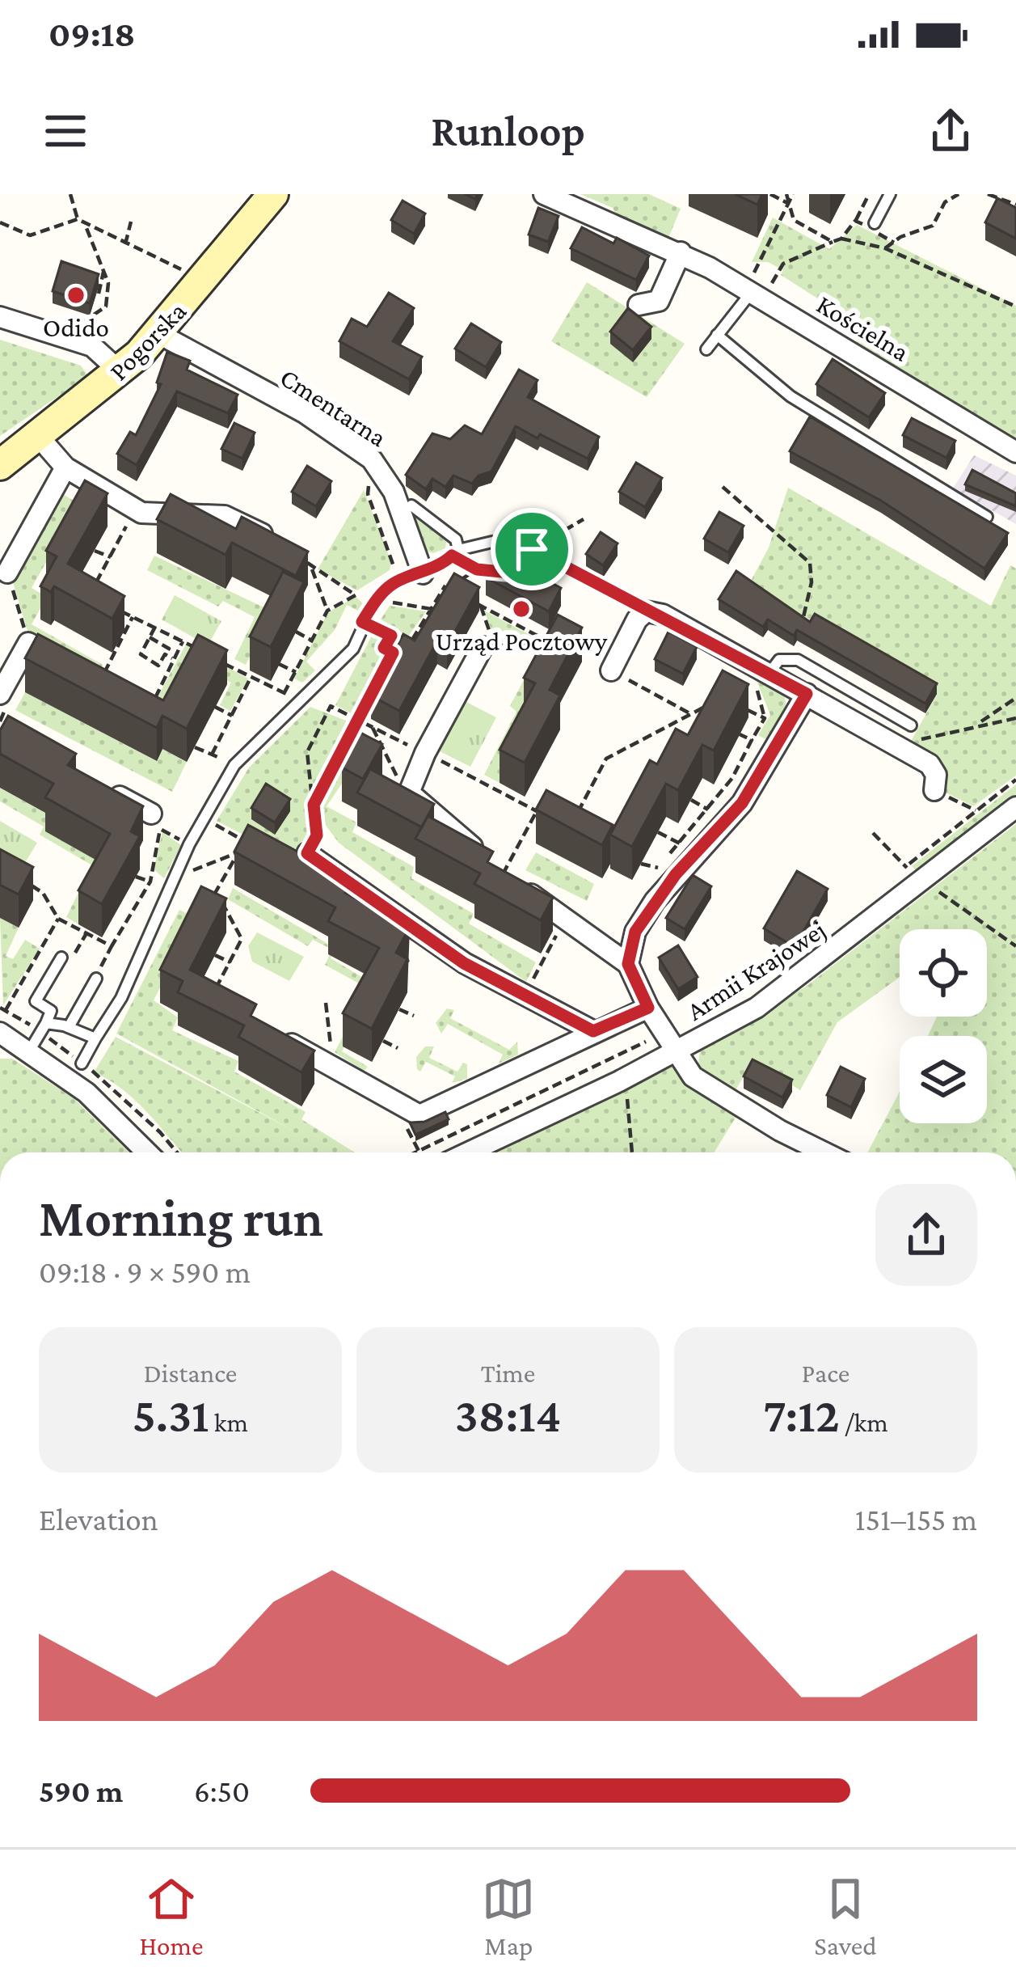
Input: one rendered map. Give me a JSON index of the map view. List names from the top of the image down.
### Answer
{
  "streets": {
    "street": [
      "Kościelna",
      "Pogorska",
      "Cmentarna",
      "Armii Krajowej"
    ]
  },
  "crossings": [
    ["Pogorska", "Cmentarna"]
  ],
  "places": ["Odido", "Urząd Pocztowy"],
  "page": {
    "status": "09:18",
    "header": "Runloop",
    "heading": ["Morning run", "09:18 · 9 × 590 m"],
    "stats": [
      ["Distance", "5.31 km"],
      ["Time", "38:14"],
      ["Pace", "7:12 /km"]
    ],
    "chart": ["Elevation", "151–155 m"],
    "list": [
      {
        "name": "590 m",
        "note": "6:50"
      }
    ],
    "tabs": ["Home", "Map", "Saved"]
  }
}
